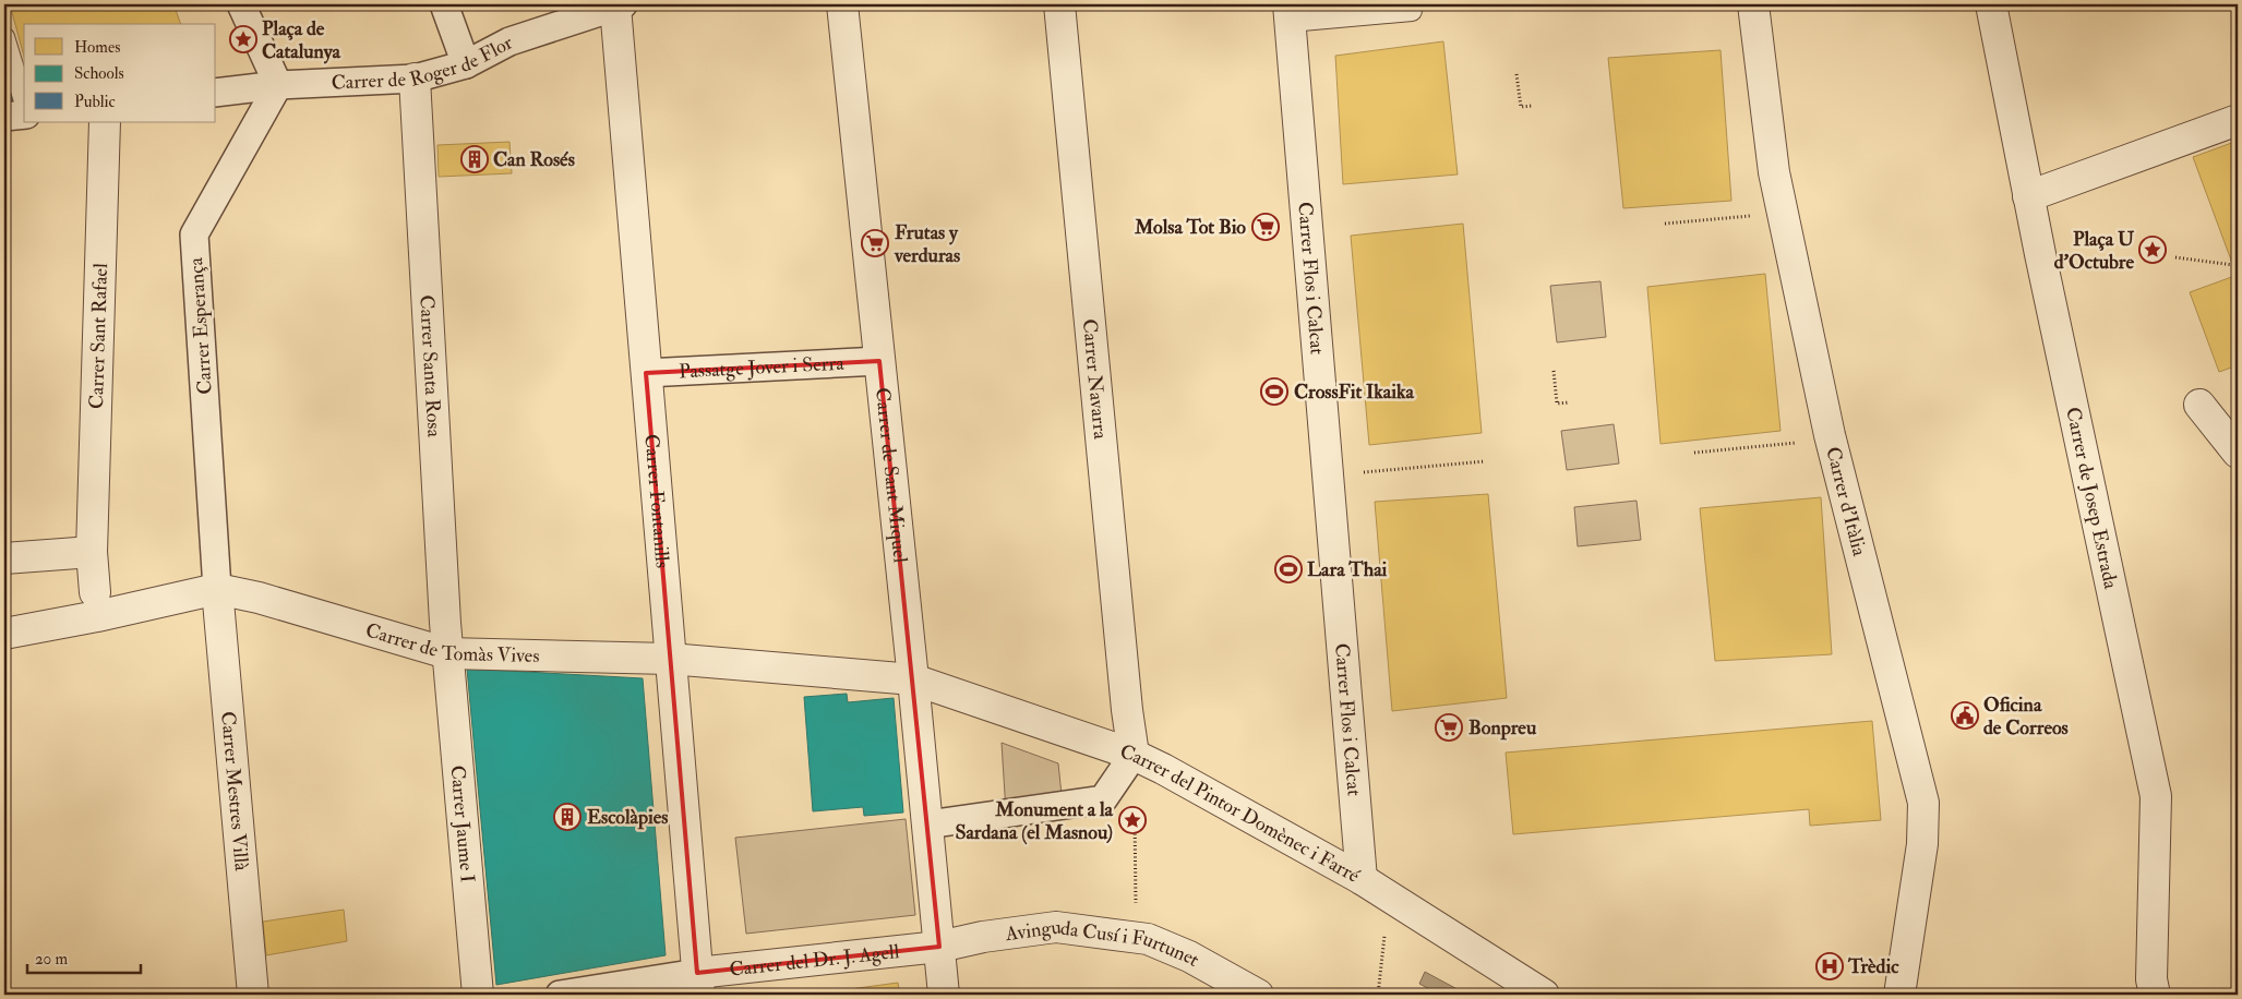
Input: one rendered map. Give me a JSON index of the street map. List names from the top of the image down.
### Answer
{
  "streets": {
    "street": [
      "Carrer de Roger de Flor",
      "Carrer Flos i Calcat",
      "Carrer Esperança",
      "Carrer Sant Rafael",
      "Carrer Santa Rosa",
      "Passatge Jover i Serra",
      "Carrer Navarra",
      "Carrer de Sant Miquel",
      "Carrer de Josep Estrada",
      "Carrer Fontanills",
      "Carrer d'Itàlia",
      "Carrer de Tomàs Vives",
      "Carrer Mestres Villà",
      "Carrer del Pintor Domènec i Farré",
      "Carrer Jaume I",
      "Avinguda Cusí i Furtunet",
      "Carrer del Dr. J. Agell"
    ]
  },
  "crossings": [
    ["Carrer de Roger de Flor", "Carrer Esperança"],
    ["Carrer de Roger de Flor", "Carrer Santa Rosa"],
    ["Carrer de Roger de Flor", "Carrer Fontanills"],
    ["Carrer Flos i Calcat", "Carrer del Pintor Domènec i Farré"],
    ["Carrer Esperança", "Carrer de Tomàs Vives"],
    ["Carrer Esperança", "Carrer Mestres Villà"],
    ["Carrer Santa Rosa", "Carrer de Tomàs Vives"],
    ["Carrer Santa Rosa", "Carrer Jaume I"],
    ["Passatge Jover i Serra", "Carrer de Sant Miquel"],
    ["Passatge Jover i Serra", "Carrer Fontanills"],
    ["Carrer Navarra", "Carrer del Pintor Domènec i Farré"],
    ["Carrer de Sant Miquel", "Carrer de Tomàs Vives"],
    ["Carrer de Sant Miquel", "Carrer del Pintor Domènec i Farré"],
    ["Carrer de Sant Miquel", "Avinguda Cusí i Furtunet"],
    ["Carrer de Sant Miquel", "Carrer del Dr. J. Agell"],
    ["Carrer Fontanills", "Carrer de Tomàs Vives"],
    ["Carrer Fontanills", "Carrer del Dr. J. Agell"],
    ["Carrer de Tomàs Vives", "Carrer Mestres Villà"],
    ["Carrer de Tomàs Vives", "Carrer del Pintor Domènec i Farré"],
    ["Carrer de Tomàs Vives", "Carrer Jaume I"],
    ["Avinguda Cusí i Furtunet", "Carrer del Dr. J. Agell"]
  ],
  "places": {
    "place": ["Plaça de Catalunya", "Plaça U d'Octubre", "Monument a la Sardana (el Masnou)"],
    "building": ["Can Rosés", "Escolàpies"],
    "supermarket": ["Molsa Tot Bio", "Frutas y verduras", "Bonpreu"],
    "sports": ["CrossFit Ikaika", "Lara Thai"],
    "public building": ["Oficina de Correos"],
    "hospital": ["Trèdic"]
  },
  "legend": ["Homes", "Schools", "Public"],
  "scale_bar": "20 m"
}
